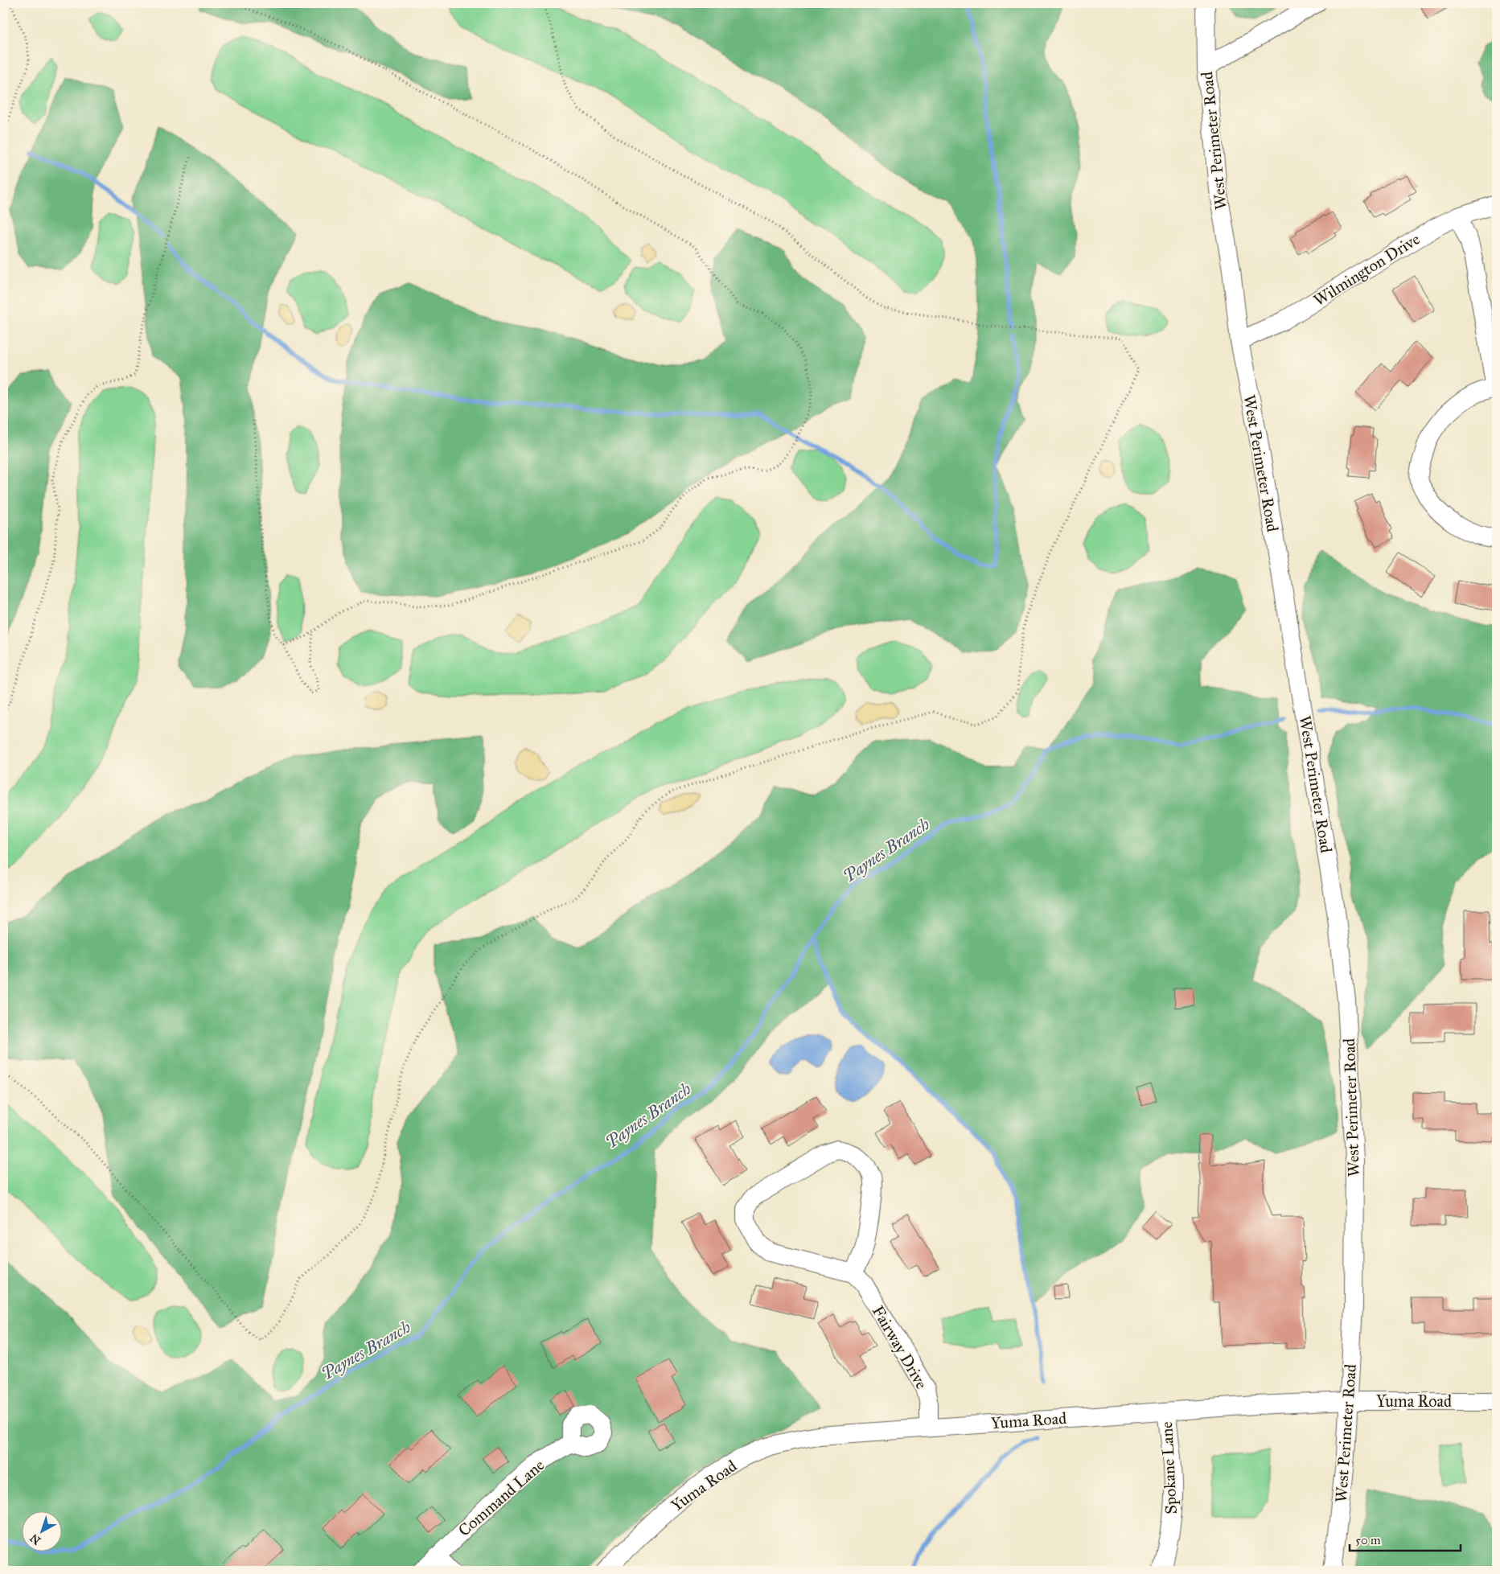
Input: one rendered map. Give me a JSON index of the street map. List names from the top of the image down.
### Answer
{
  "streets": {
    "street": [
      "West Perimeter Road",
      "Wilmington Drive",
      "Fairway Drive",
      "Yuma Road",
      "Spokane Lane",
      "Command Lane"
    ]
  },
  "crossings": [
    ["West Perimeter Road", "Wilmington Drive"],
    ["West Perimeter Road", "Yuma Road"],
    ["Fairway Drive", "Yuma Road"],
    ["Yuma Road", "Spokane Lane"]
  ],
  "water": ["Paynes Branch"],
  "scale_bar": "50 m",
  "north": "bottom left"
}
